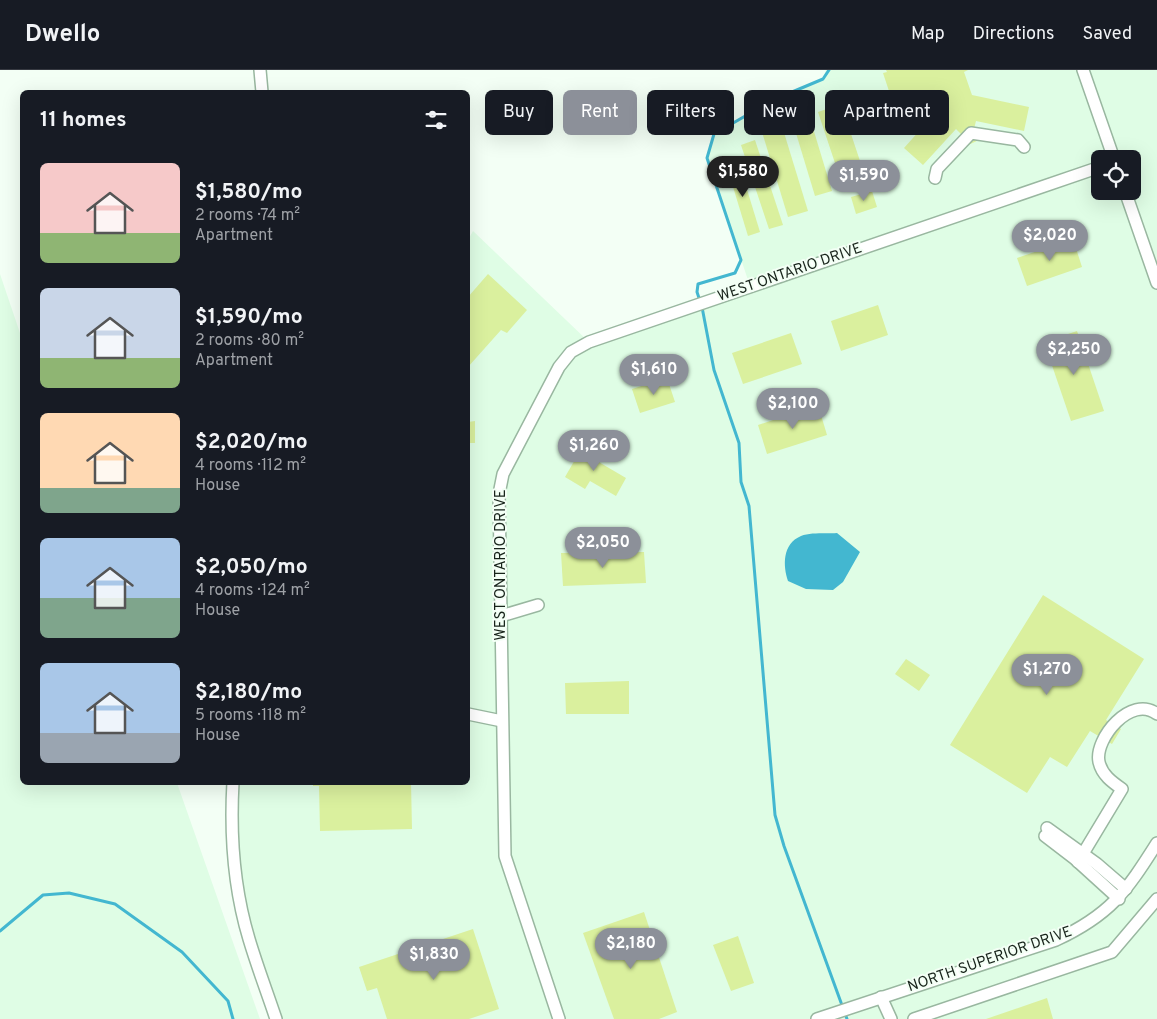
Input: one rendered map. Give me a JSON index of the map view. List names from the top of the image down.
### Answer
{
  "streets": {
    "street": ["WEST ONTARIO DRIVE", "NORTH SUPERIOR DRIVE"]
  },
  "page": {
    "header": "Dwello",
    "nav": ["Map", "Directions", "Saved"],
    "chip": [
      "Buy",
      "Rent",
      "Filters",
      "New",
      "Apartment"
    ],
    "heading": "11 homes",
    "list": [
      {
        "name": "$1,580/mo",
        "note": "2 rooms · 74 m² · Apartment"
      },
      {
        "name": "$1,590/mo",
        "note": "2 rooms · 80 m² · Apartment"
      },
      {
        "name": "$2,020/mo",
        "note": "4 rooms · 112 m² · House"
      },
      {
        "name": "$2,050/mo",
        "note": "4 rooms · 124 m² · House"
      },
      {
        "name": "$2,180/mo",
        "note": "5 rooms · 118 m² · House"
      }
    ],
    "price": [
      "$1,580",
      "$1,590",
      "$2,020",
      "$2,250",
      "$1,610",
      "$2,100",
      "$1,260",
      "$2,050",
      "$1,270",
      "$2,180",
      "$1,830"
    ]
  }
}
